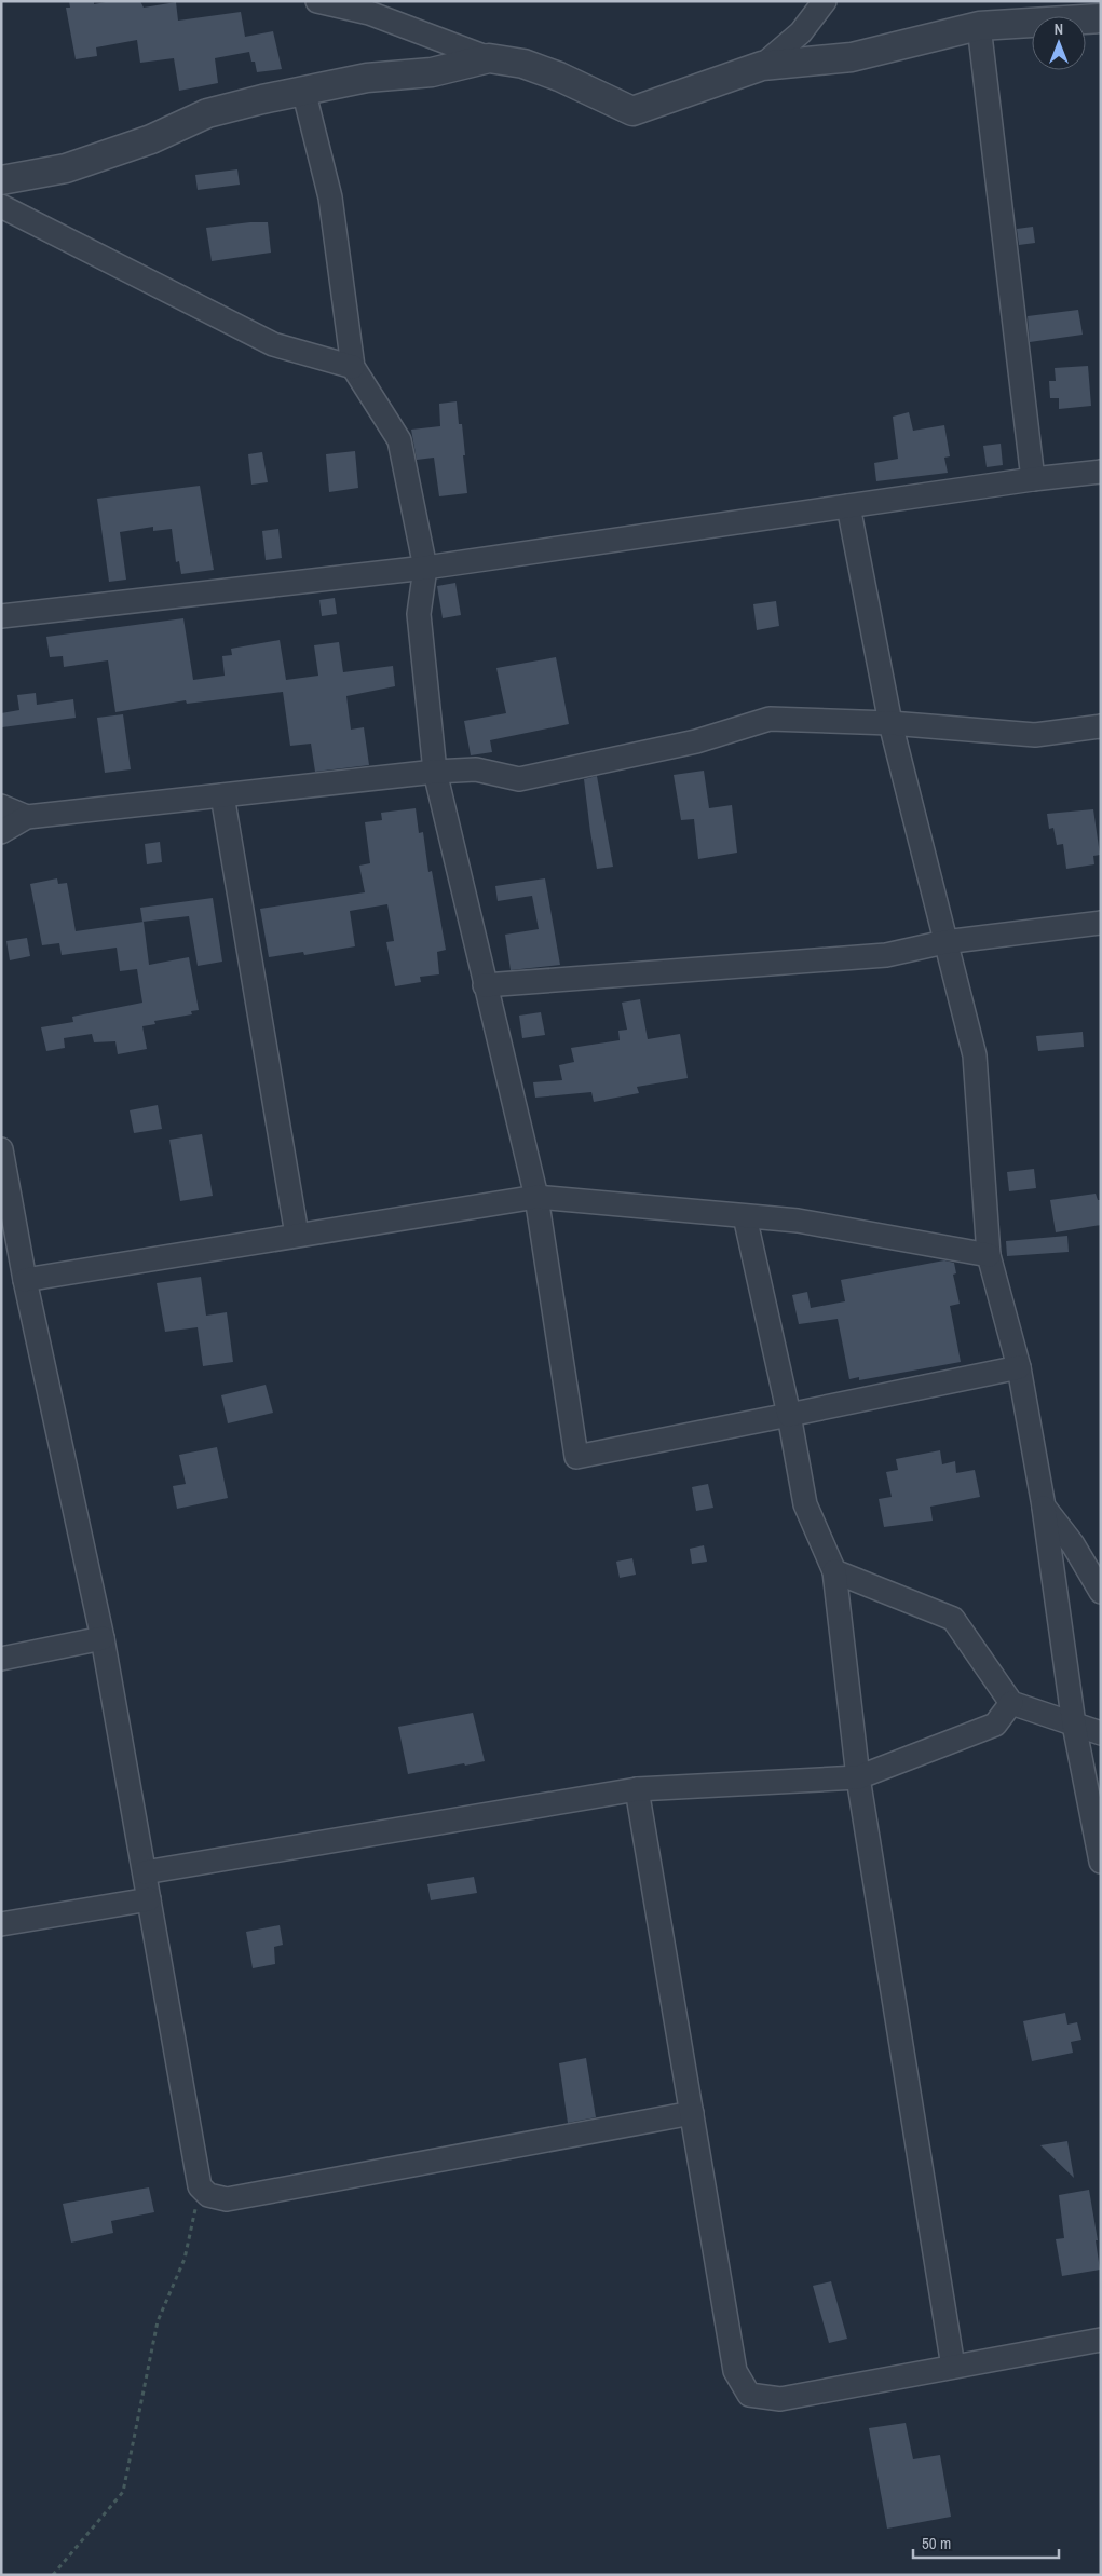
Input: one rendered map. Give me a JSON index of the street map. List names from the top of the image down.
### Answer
{
  "scale_bar": "50 m",
  "north": "top"
}
